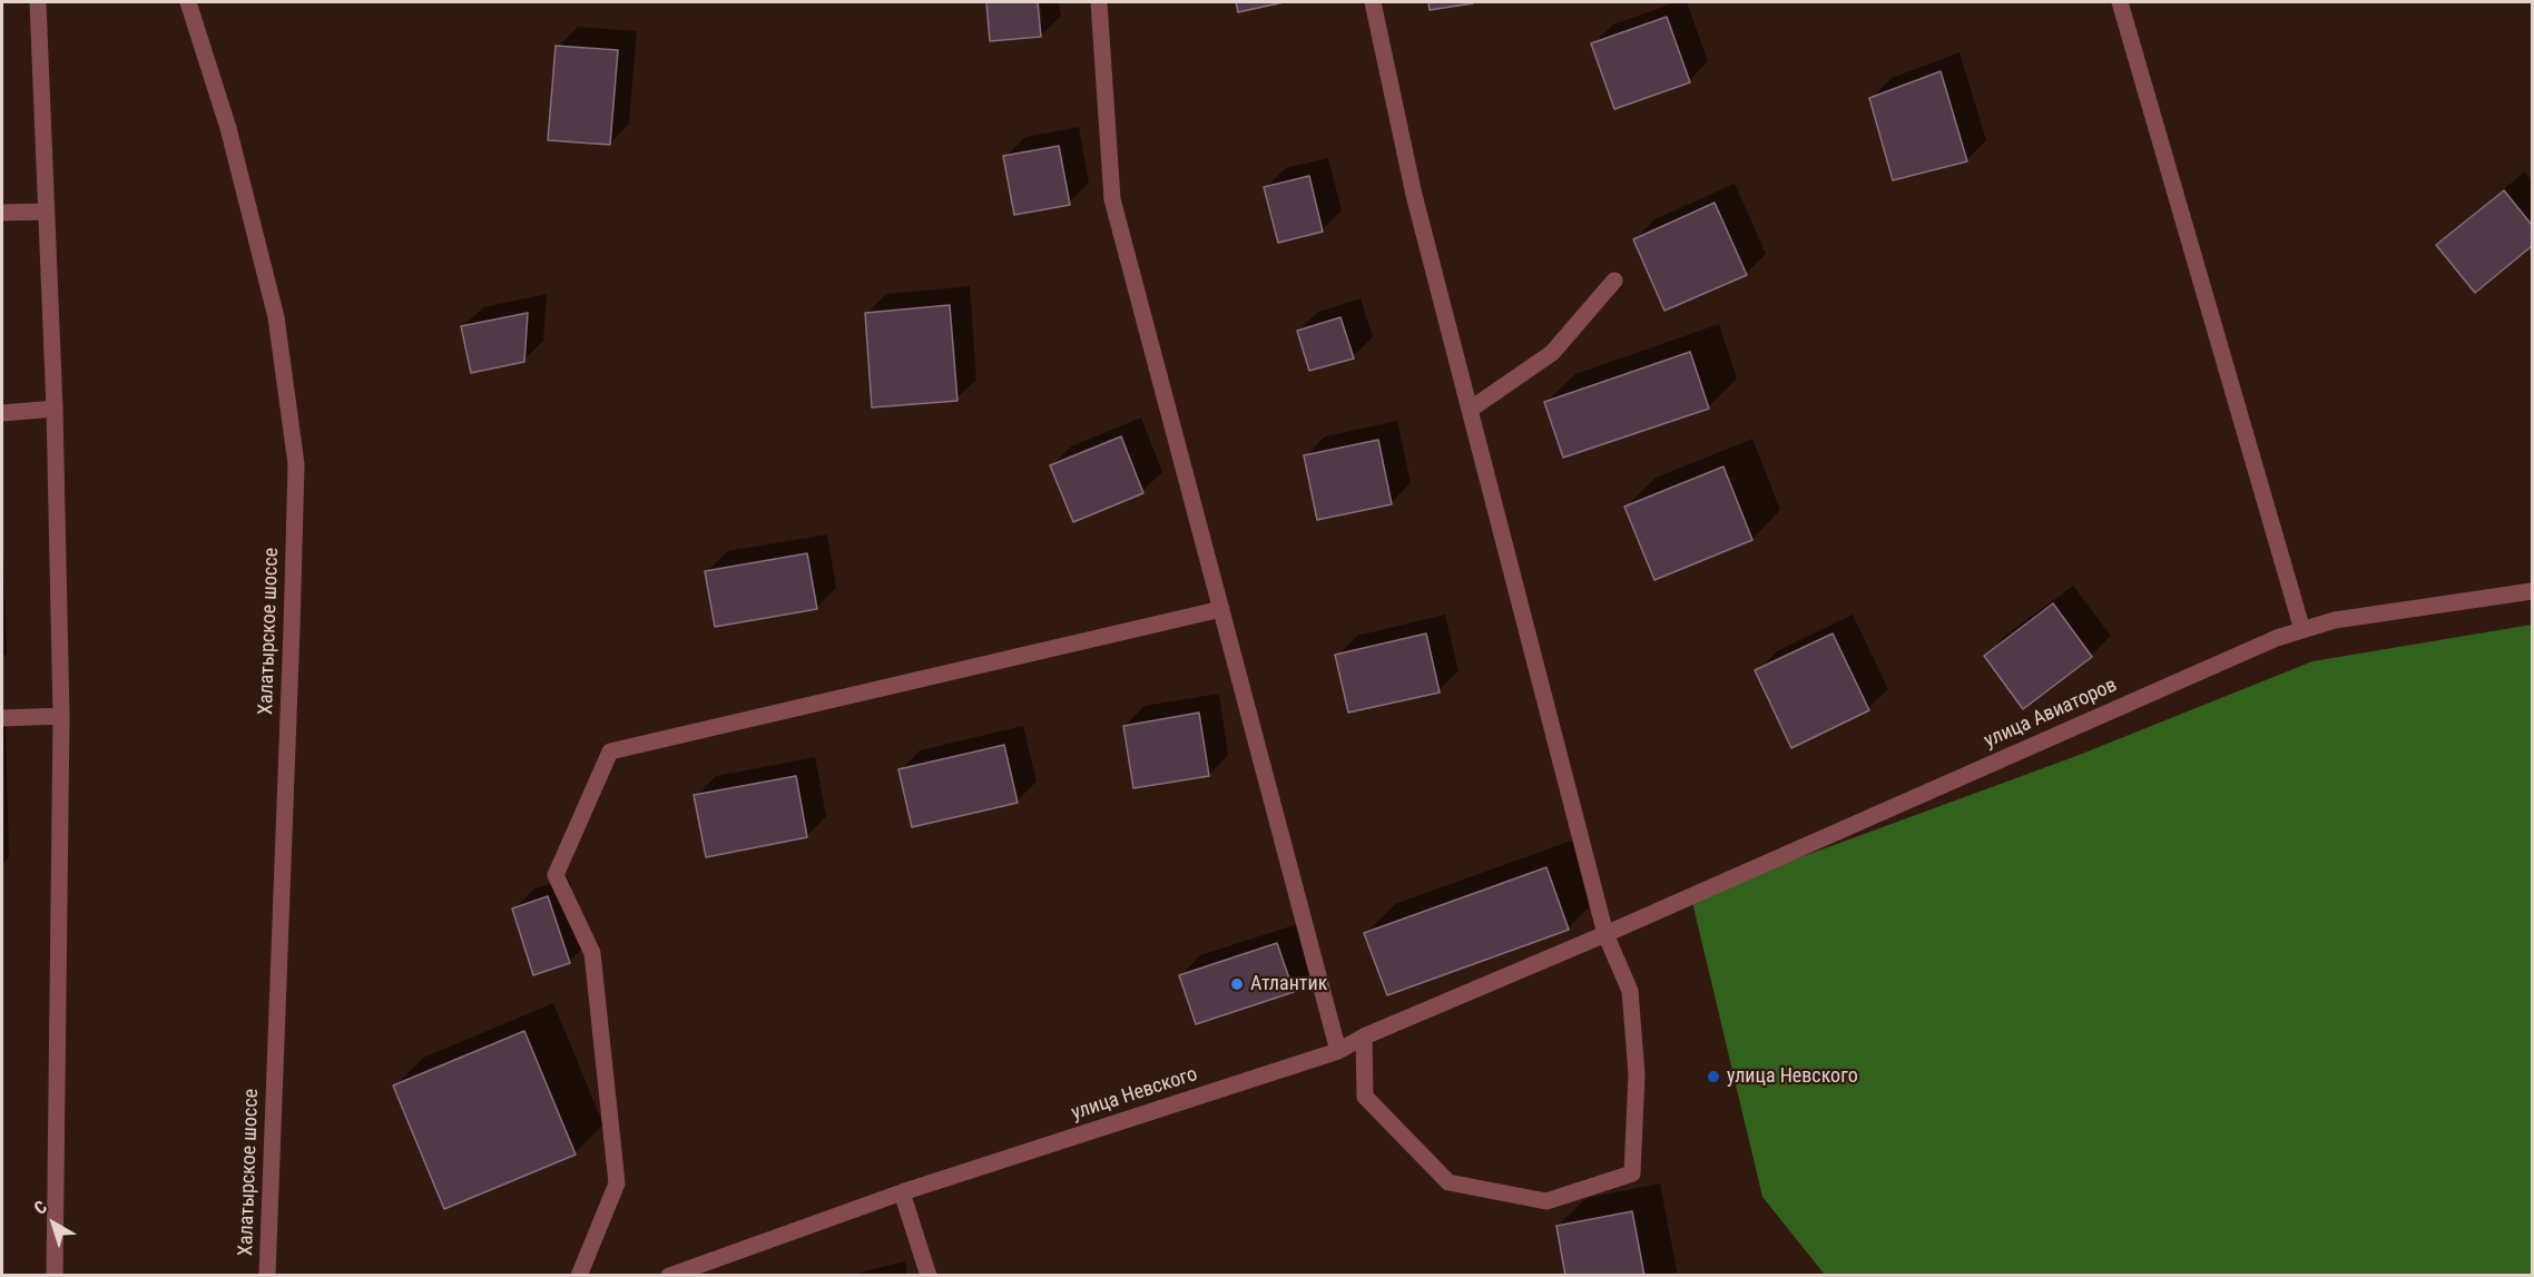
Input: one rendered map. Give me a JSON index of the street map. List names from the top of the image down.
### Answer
{
  "streets": {
    "street": ["Халатырское шоссе", "улица Авиаторов", "улица Невского"]
  },
  "crossings": [
    ["улица Авиаторов", "улица Невского"]
  ],
  "places": ["Атлантик", "улица Невского"],
  "north": "top left"
}
